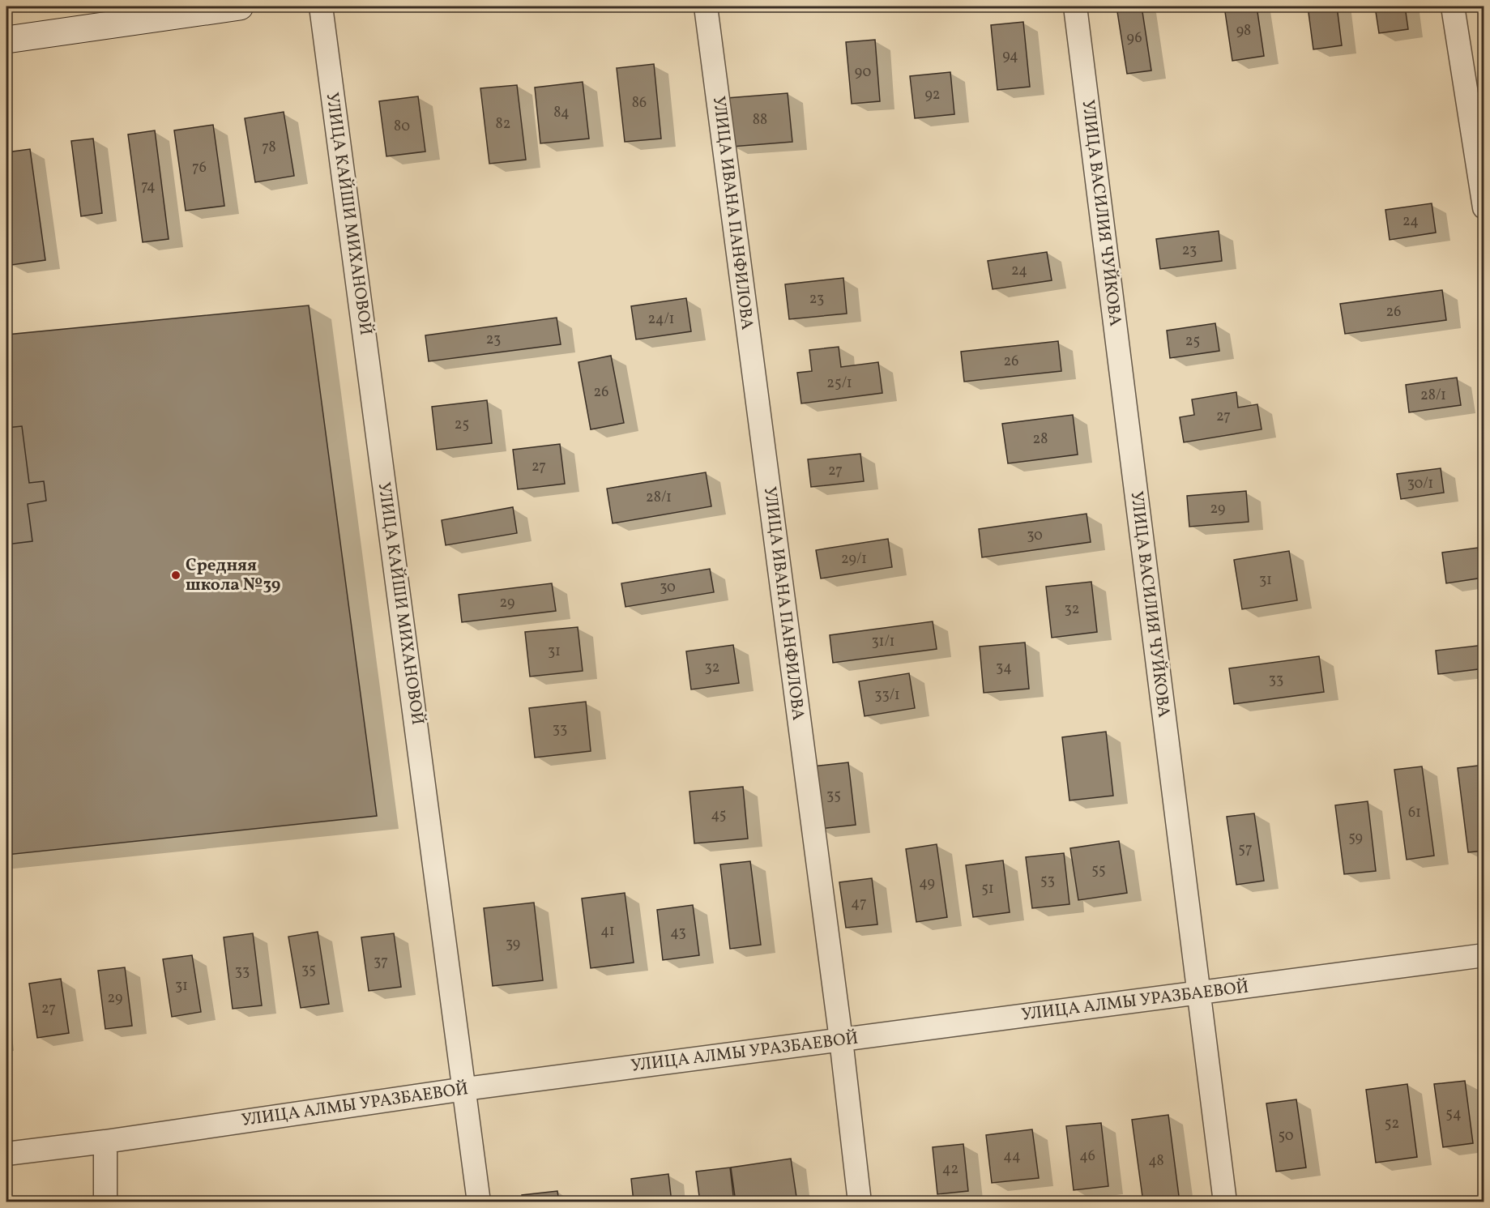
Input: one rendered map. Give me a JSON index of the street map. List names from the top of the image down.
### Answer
{
  "streets": {
    "street": [
      "УЛИЦА ИВАНА ПАНФИЛОВА",
      "УЛИЦА ВАСИЛИЯ ЧУЙКОВА",
      "УЛИЦА КАЙШИ МИХАНОВОЙ",
      "УЛИЦА АЛМЫ УРАЗБАЕВОЙ"
    ]
  },
  "crossings": [
    ["УЛИЦА ИВАНА ПАНФИЛОВА", "УЛИЦА АЛМЫ УРАЗБАЕВОЙ"],
    ["УЛИЦА ВАСИЛИЯ ЧУЙКОВА", "УЛИЦА АЛМЫ УРАЗБАЕВОЙ"],
    ["УЛИЦА КАЙШИ МИХАНОВОЙ", "УЛИЦА АЛМЫ УРАЗБАЕВОЙ"]
  ],
  "places": ["Средняя школа №39"],
  "house_numbers": [
    "98",
    "96",
    "94",
    "90",
    "92",
    "86",
    "84",
    "88",
    "82",
    "80",
    "78",
    "76",
    "74",
    "24",
    "23",
    "24",
    "23",
    "26",
    "24/1",
    "23",
    "25",
    "26",
    "25/1",
    "26",
    "28/1",
    "27",
    "25",
    "28",
    "27",
    "27",
    "30/1",
    "28/1",
    "29",
    "30",
    "29/1",
    "31",
    "30",
    "29",
    "32",
    "31/1",
    "31",
    "32",
    "34",
    "33",
    "33/1",
    "33",
    "35",
    "61",
    "45",
    "59",
    "57",
    "55",
    "53",
    "49",
    "51",
    "47",
    "41",
    "43",
    "39",
    "37",
    "35",
    "33",
    "31",
    "29",
    "27",
    "54",
    "52",
    "50",
    "44",
    "46",
    "48",
    "42"
  ]
}
